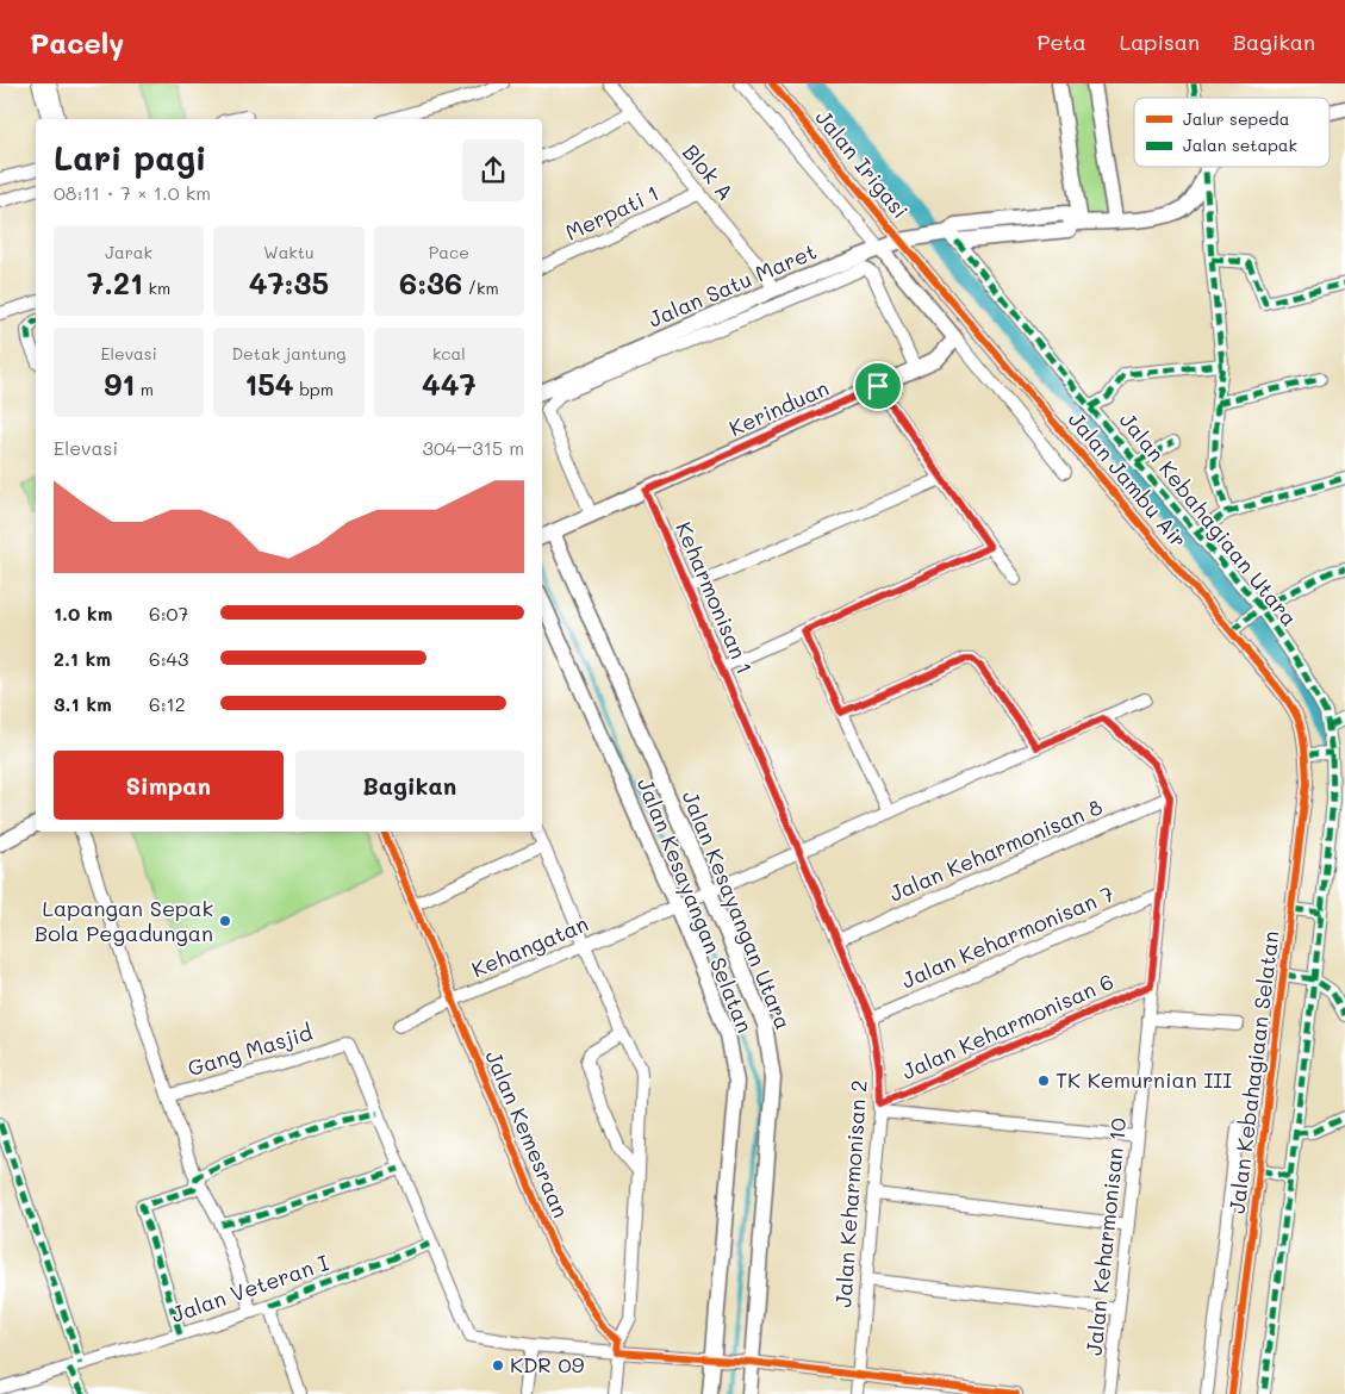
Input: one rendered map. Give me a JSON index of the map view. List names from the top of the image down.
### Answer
{
  "streets": {
    "street": [
      "Jalan Irigasi",
      "Blok A",
      "Merpati 1",
      "Jalan Satu Maret",
      "Kerinduan",
      "Jalan Jambu Air",
      "Jalan Kebahagiaan Utara",
      "Keharmonisan 1",
      "Jalan Keharmonisan 8",
      "Jalan Kesayangan Selatan",
      "Jalan Kesayangan Utara",
      "Jalan Keharmonisan 7",
      "Kehangatan",
      "Jalan Keharmonisan 6",
      "Gang Masjid",
      "Jalan Kebahagiaan Selatan",
      "Jalan Kemesraan",
      "Jalan Keharmonisan 2",
      "Jalan Keharmonisan 10",
      "Jalan Veteran I"
    ]
  },
  "crossings": [
    ["Jalan Irigasi", "Jalan Satu Maret"],
    ["Jalan Irigasi", "Jalan Jambu Air"],
    ["Blok A", "Merpati 1"],
    ["Blok A", "Jalan Satu Maret"],
    ["Jalan Satu Maret", "Jalan Jambu Air"],
    ["Jalan Satu Maret", "Jalan Kebahagiaan Utara"],
    ["Kerinduan", "Keharmonisan 1"],
    ["Kerinduan", "Jalan Kesayangan Utara"],
    ["Jalan Jambu Air", "Jalan Kebahagiaan Selatan"],
    ["Keharmonisan 1", "Jalan Kesayangan Selatan"],
    ["Keharmonisan 1", "Jalan Keharmonisan 2"],
    ["Jalan Keharmonisan 8", "Jalan Keharmonisan 2"],
    ["Jalan Keharmonisan 8", "Jalan Keharmonisan 10"],
    ["Jalan Kesayangan Selatan", "Jalan Kesayangan Utara"],
    ["Jalan Kesayangan Selatan", "Kehangatan"],
    ["Jalan Kesayangan Selatan", "Jalan Keharmonisan 2"],
    ["Jalan Keharmonisan 7", "Jalan Keharmonisan 2"],
    ["Jalan Keharmonisan 7", "Jalan Keharmonisan 10"],
    ["Kehangatan", "Jalan Kemesraan"],
    ["Jalan Keharmonisan 6", "Jalan Keharmonisan 2"],
    ["Jalan Keharmonisan 6", "Jalan Keharmonisan 10"]
  ],
  "places": ["Lapangan Sepak Bola Pegadungan", "TK Kemurnian III", "KDR 09"],
  "legend": ["Jalur sepeda", "Jalan setapak"],
  "page": {
    "header": "Pacely",
    "nav": ["Peta", "Lapisan", "Bagikan"],
    "heading": ["Lari pagi", "08:11 · 7 × 1.0 km"],
    "stats": [
      ["Jarak", "7.21 km"],
      ["Waktu", "47:35"],
      ["Pace", "6:36 /km"],
      ["Elevasi", "91 m"],
      ["Detak jantung", "154 bpm"],
      ["kcal", "447"]
    ],
    "chart": ["Elevasi", "304–315 m"],
    "list": [
      {
        "name": "1.0 km",
        "note": "6:07"
      },
      {
        "name": "2.1 km",
        "note": "6:43"
      },
      {
        "name": "3.1 km",
        "note": "6:12"
      }
    ],
    "buttons": ["Simpan", "Bagikan"]
  }
}
